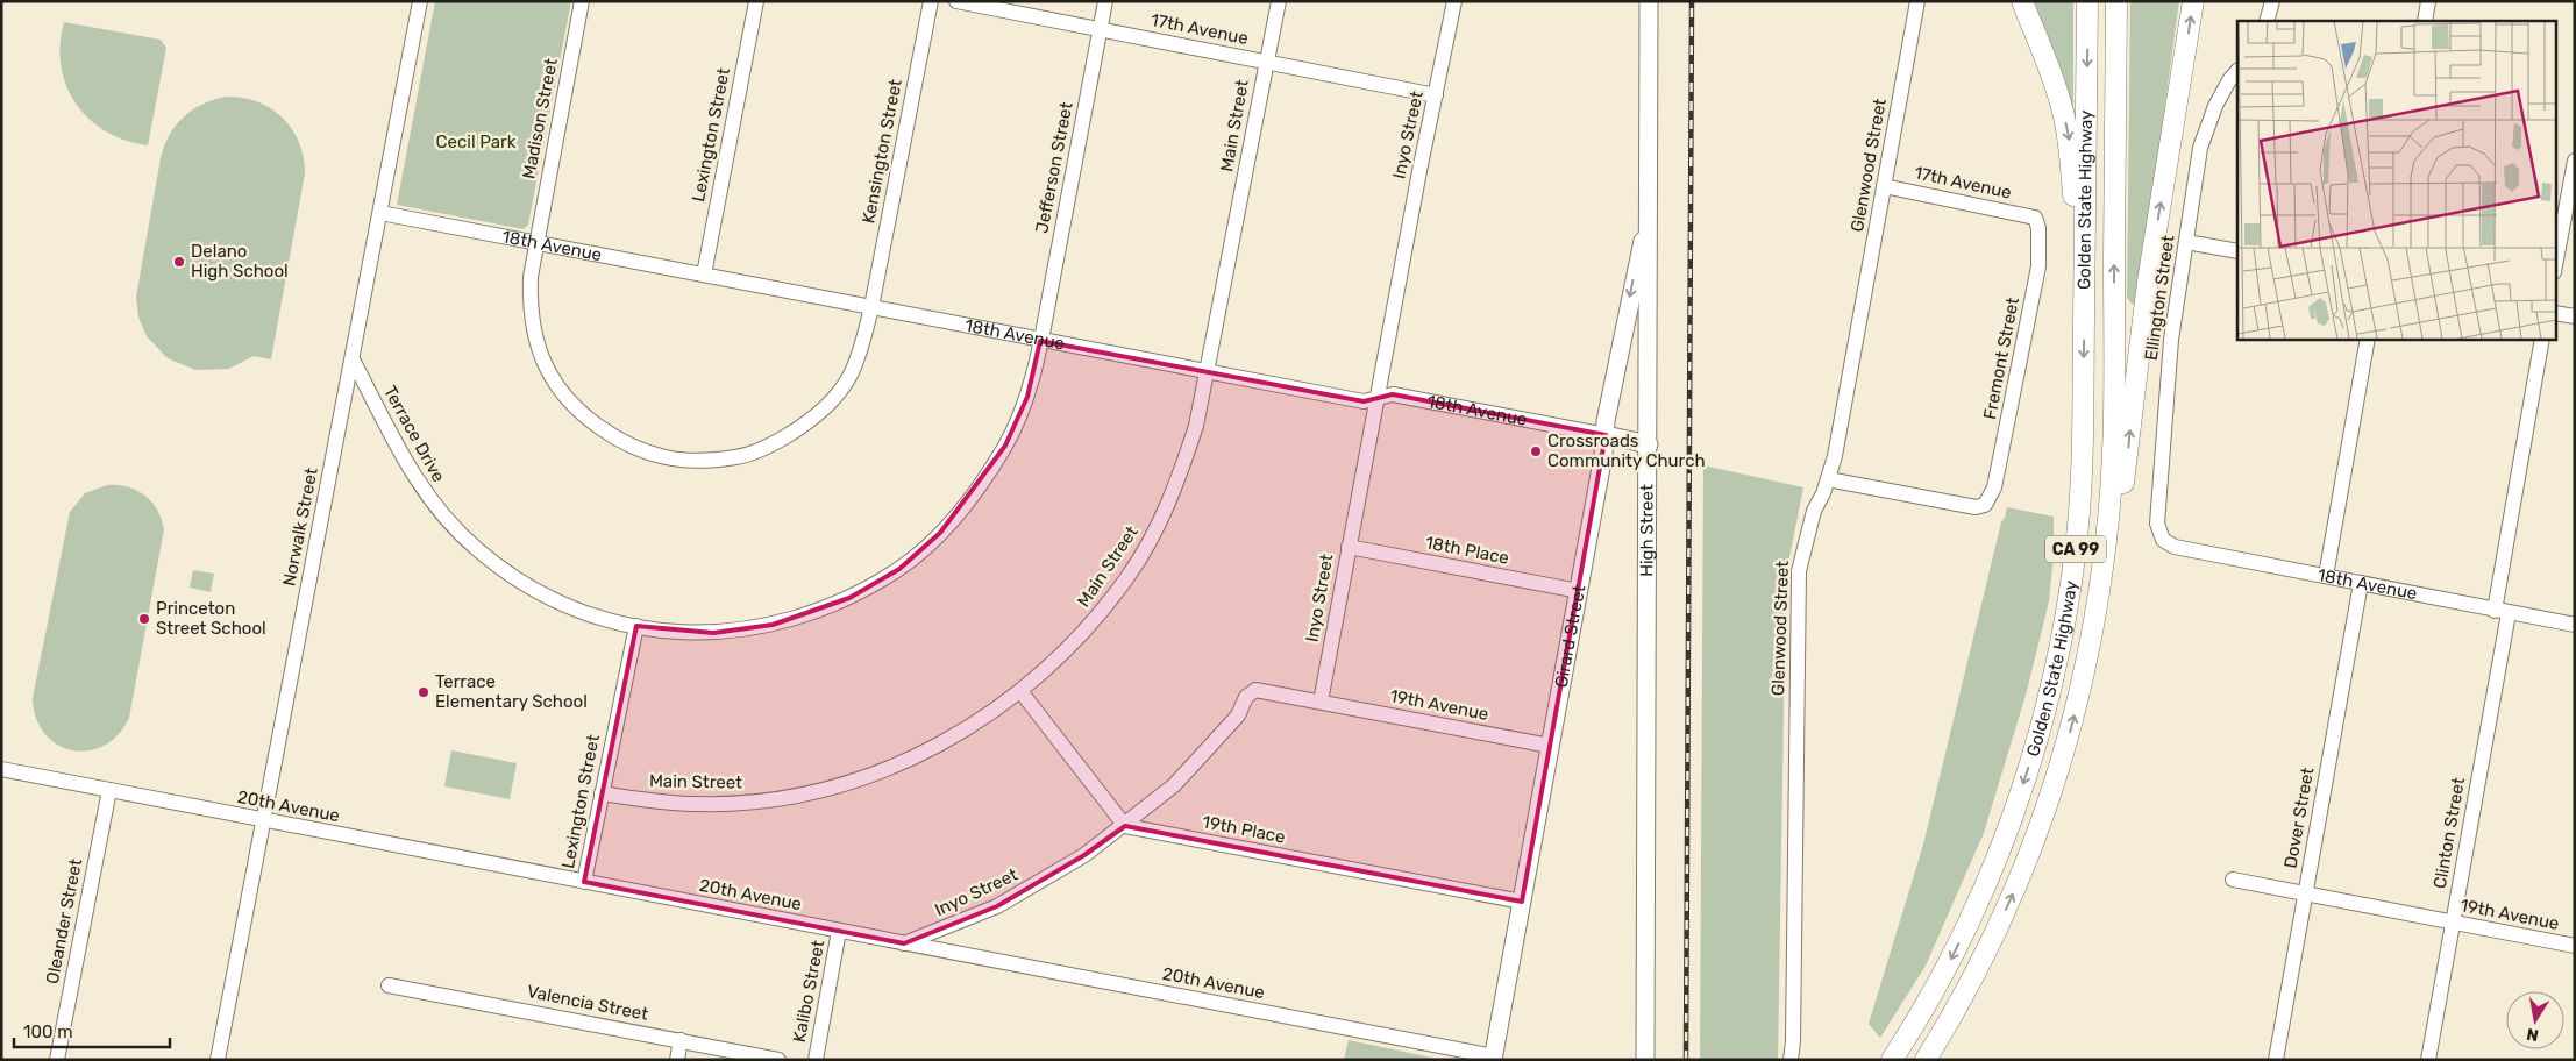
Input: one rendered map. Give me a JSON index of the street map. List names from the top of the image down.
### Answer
{
  "streets": {
    "highway": ["Golden State Highway", "CA 99"],
    "main road": ["18th Avenue", "High Street", "Girard Street"],
    "street": [
      "17th Avenue",
      "Madison Street",
      "Main Street",
      "Lexington Street",
      "Inyo Street",
      "Kensington Street",
      "Glenwood Street",
      "Jefferson Street",
      "Ellington Street",
      "Fremont Street",
      "Terrace Drive",
      "Norwalk Street",
      "18th Place",
      "19th Avenue",
      "20th Avenue",
      "Dover Street",
      "19th Place",
      "Clinton Street",
      "Oleander Street",
      "Kalibo Street",
      "Valencia Street"
    ]
  },
  "crossings": [
    ["17th Avenue", "Main Street"],
    ["17th Avenue", "Inyo Street"],
    ["17th Avenue", "Glenwood Street"],
    ["17th Avenue", "Jefferson Street"],
    ["17th Avenue", "Fremont Street"],
    ["Madison Street", "Kensington Street"],
    ["Madison Street", "18th Avenue"],
    ["Main Street", "Lexington Street"],
    ["Main Street", "18th Avenue"],
    ["Lexington Street", "18th Avenue"],
    ["Lexington Street", "Terrace Drive"],
    ["Lexington Street", "20th Avenue"],
    ["Inyo Street", "18th Avenue"],
    ["Inyo Street", "18th Place"],
    ["Inyo Street", "19th Avenue"],
    ["Inyo Street", "20th Avenue"],
    ["Inyo Street", "19th Place"],
    ["Kensington Street", "18th Avenue"],
    ["Glenwood Street", "Fremont Street"],
    ["Jefferson Street", "18th Avenue"],
    ["Jefferson Street", "Terrace Drive"],
    ["18th Avenue", "Ellington Street"],
    ["18th Avenue", "Terrace Drive"],
    ["18th Avenue", "Norwalk Street"],
    ["18th Avenue", "High Street"],
    ["18th Avenue", "Girard Street"],
    ["18th Avenue", "Dover Street"],
    ["18th Avenue", "Clinton Street"],
    ["Terrace Drive", "Norwalk Street"],
    ["Norwalk Street", "20th Avenue"],
    ["High Street", "Girard Street"],
    ["18th Place", "Girard Street"],
    ["Girard Street", "19th Avenue"],
    ["Girard Street", "20th Avenue"],
    ["Girard Street", "19th Place"],
    ["19th Avenue", "Dover Street"],
    ["19th Avenue", "Clinton Street"],
    ["20th Avenue", "Oleander Street"],
    ["20th Avenue", "Kalibo Street"]
  ],
  "parks": ["Cecil Park"],
  "places": [
    "Delano High School",
    "Crossroads Community Church",
    "Princeton Street School",
    "Terrace Elementary School"
  ],
  "scale_bar": "100 m",
  "north": "bottom"
}
